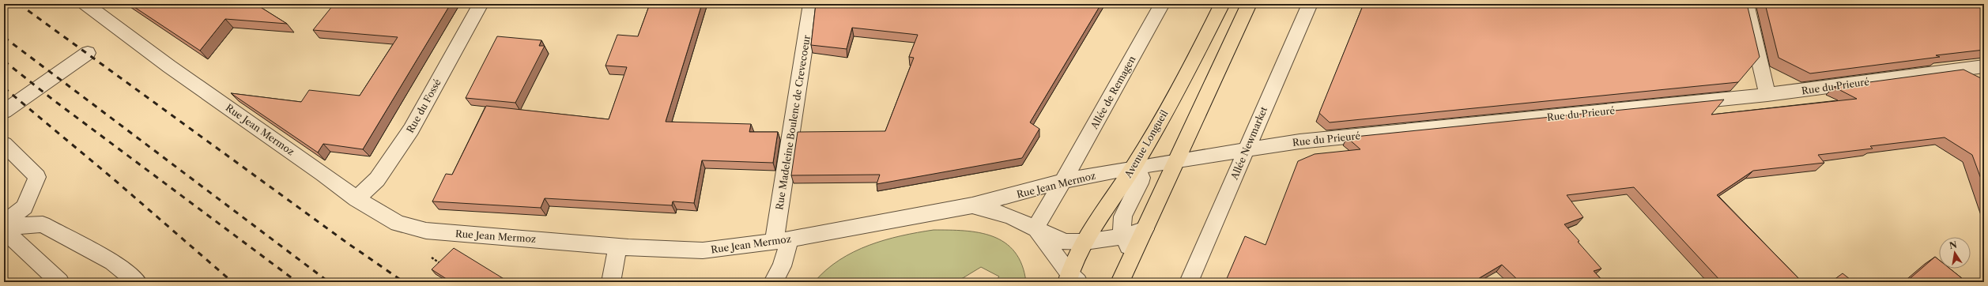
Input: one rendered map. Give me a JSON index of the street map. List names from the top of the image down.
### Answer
{
  "streets": {
    "main road": ["Avenue Longueil"],
    "street": [
      "Rue du Prieuré",
      "Allée de Remagen",
      "Rue du Fossé",
      "Rue Madeleine Boulenc de Crevecoeur",
      "Rue Jean Mermoz",
      "Allée Newmarket"
    ]
  },
  "crossings": [
    ["Rue du Prieuré", "Rue Jean Mermoz"],
    ["Rue du Prieuré", "Allée Newmarket"],
    ["Allée de Remagen", "Rue Jean Mermoz"],
    ["Rue du Fossé", "Rue Jean Mermoz"],
    ["Rue Madeleine Boulenc de Crevecoeur", "Rue Jean Mermoz"],
    ["Rue Jean Mermoz", "Avenue Longueil"]
  ],
  "north": "top"
}
